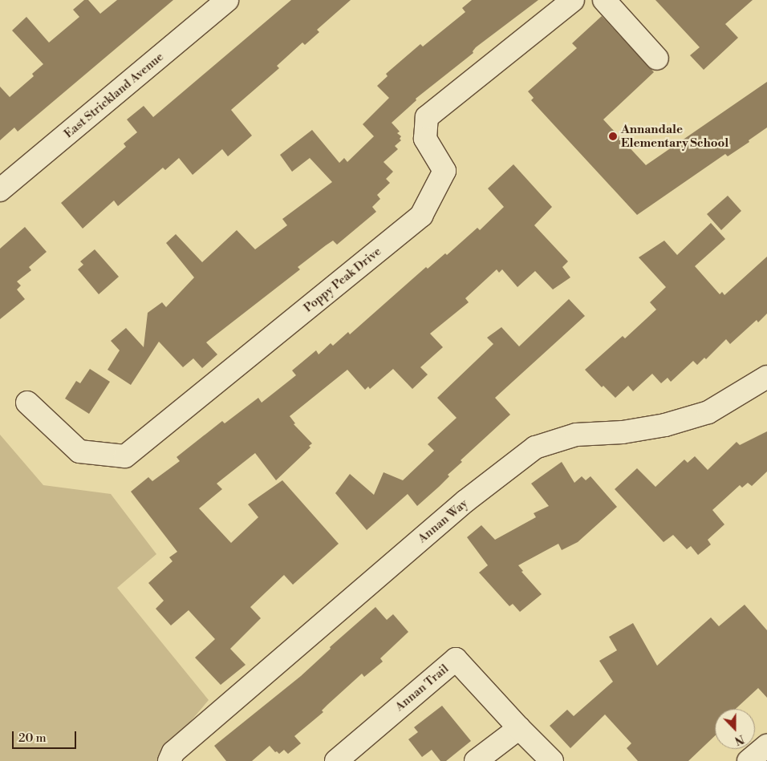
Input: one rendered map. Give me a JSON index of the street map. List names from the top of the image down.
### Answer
{
  "streets": {
    "street": [
      "East Strickland Avenue",
      "Poppy Peak Drive",
      "Annan Way",
      "Annan Trail"
    ]
  },
  "places": ["Annandale Elementary School"],
  "scale_bar": "20 m",
  "north": "bottom"
}
